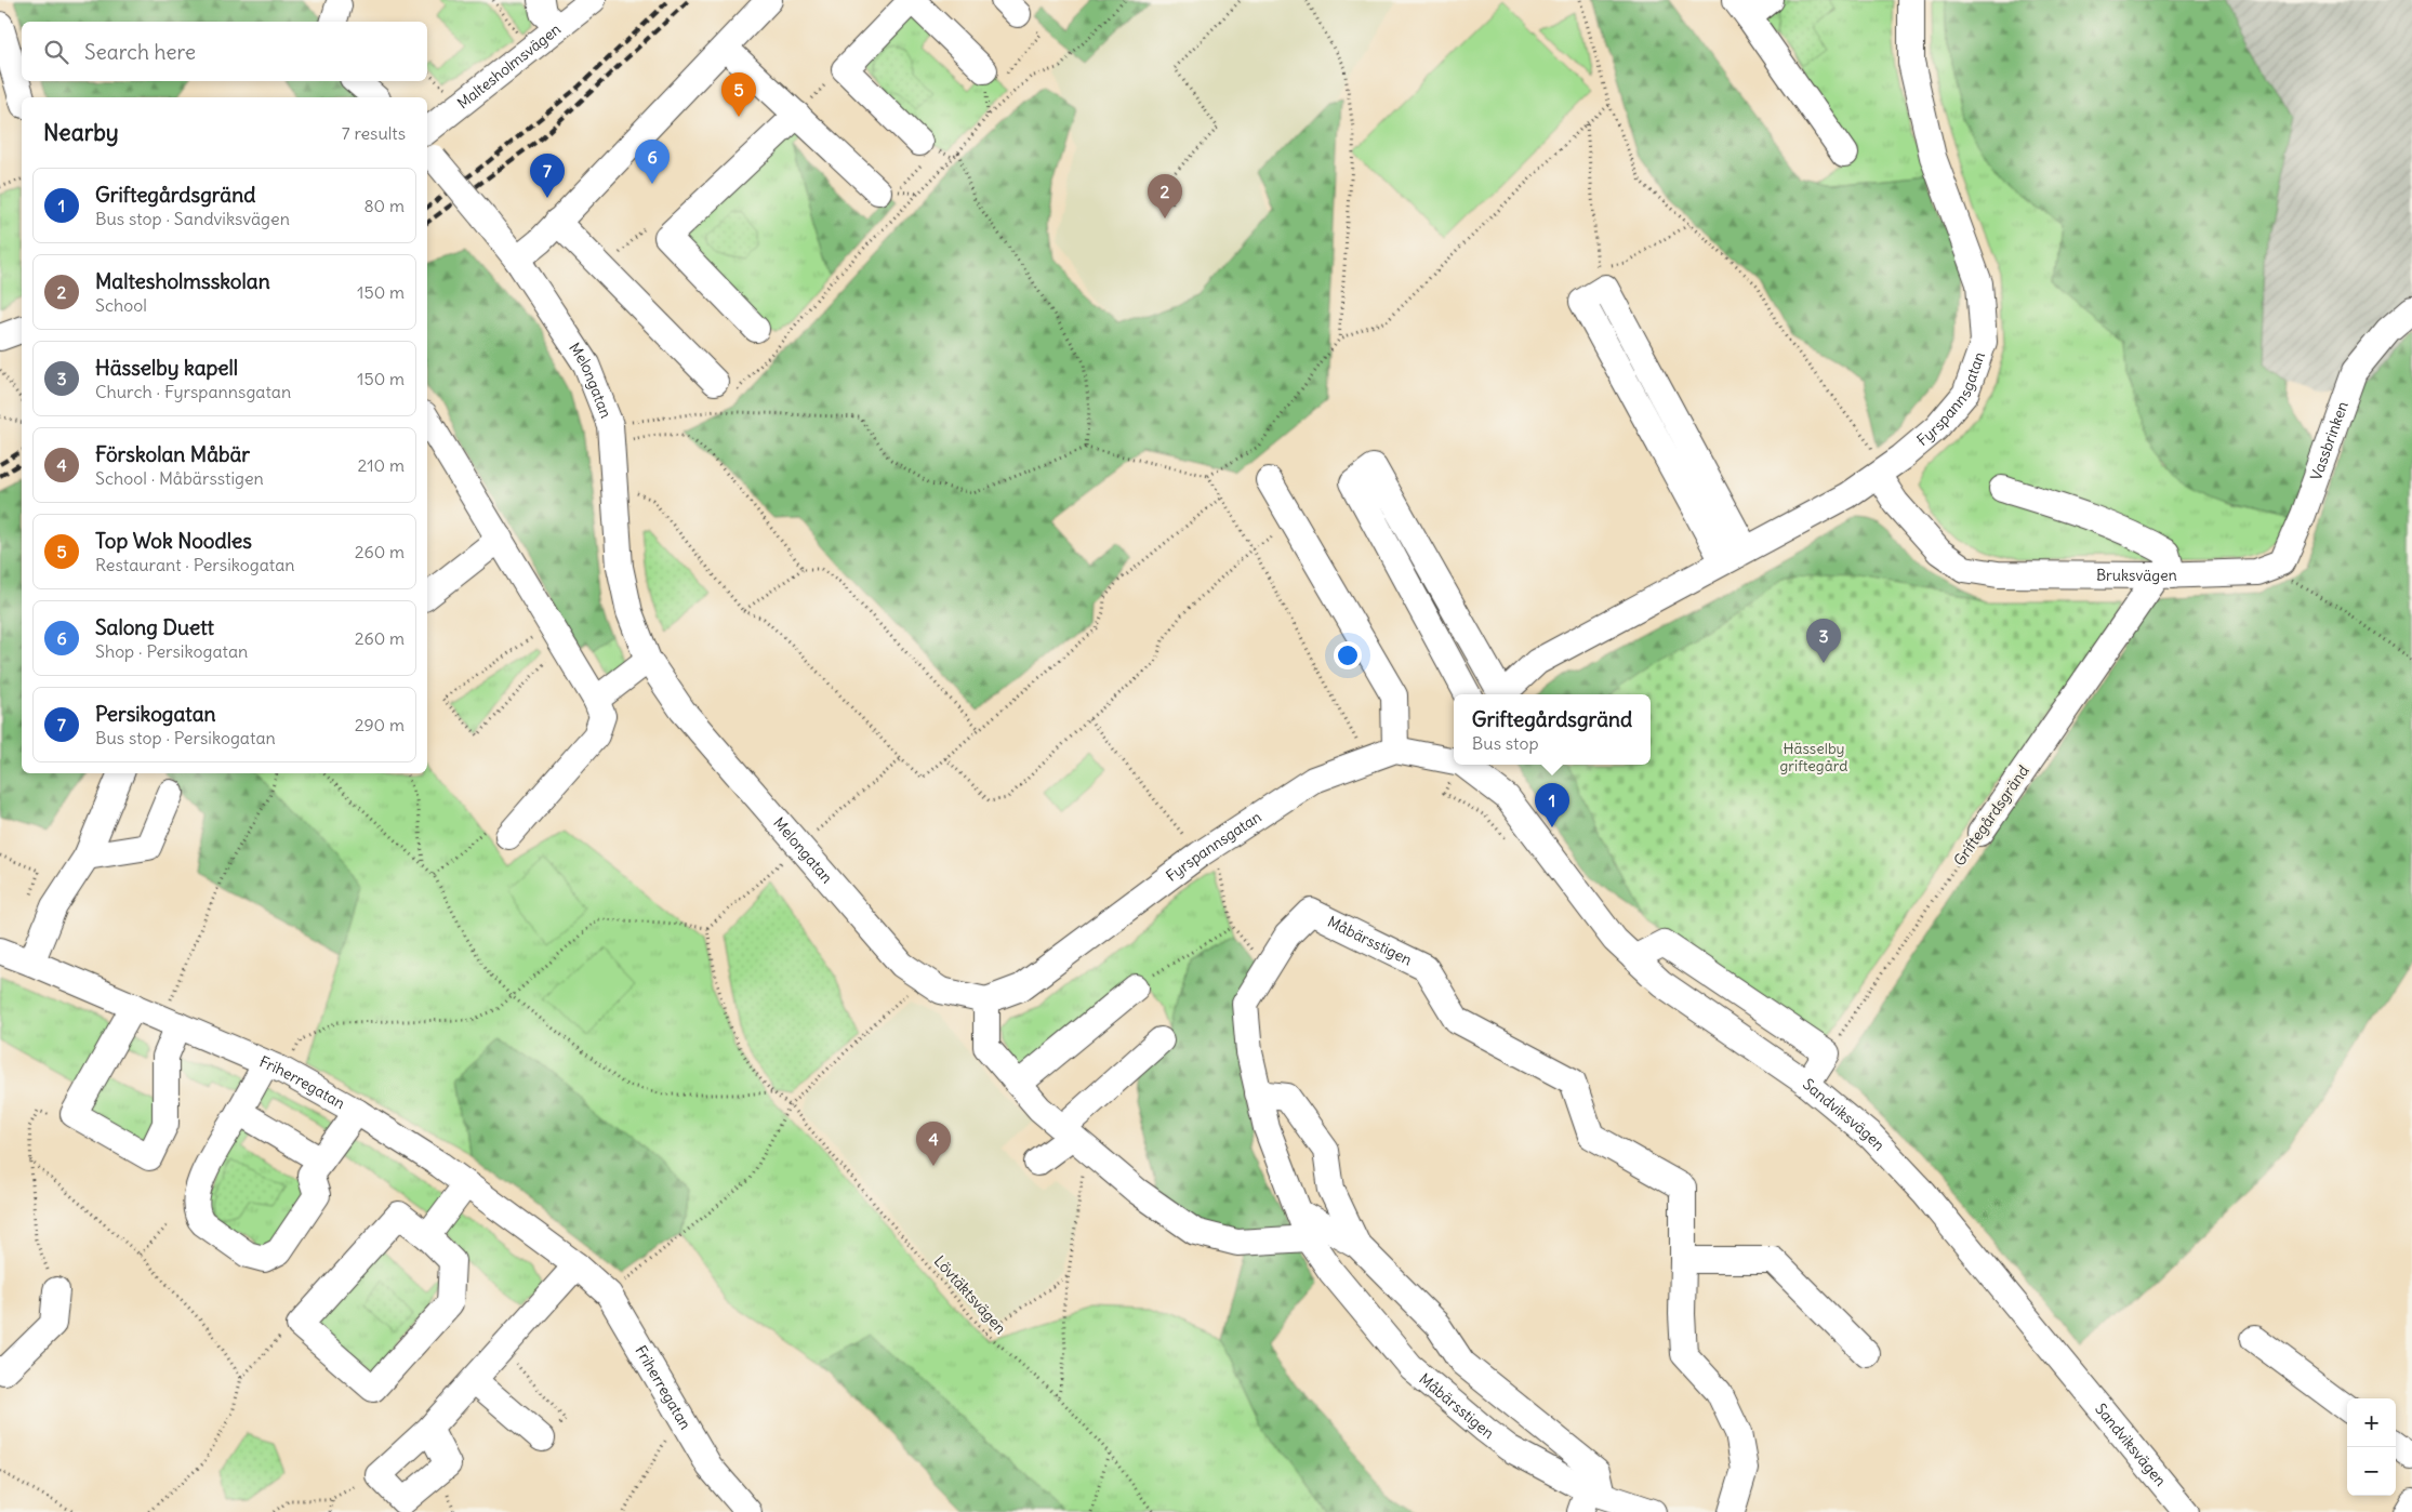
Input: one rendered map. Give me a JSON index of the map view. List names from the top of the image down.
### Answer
{
  "streets": {
    "street": [
      "Maltesholmsvägen",
      "Melongatan",
      "Fyrspannsgatan",
      "Vassbrinken",
      "Bruksvägen",
      "Griftegårdsgränd",
      "Måbärsstigen",
      "Friherregatan",
      "Sandviksvägen"
    ],
    "path": ["Lövtäktsvägen"]
  },
  "crossings": [
    ["Melongatan", "Fyrspannsgatan"],
    ["Fyrspannsgatan", "Bruksvägen"],
    ["Vassbrinken", "Bruksvägen"],
    ["Bruksvägen", "Griftegårdsgränd"]
  ],
  "parks": ["Hässelby griftegård"],
  "page": {
    "search": "Search here",
    "pins": [
      "5",
      "6",
      "7",
      "2",
      "3",
      "1",
      "4"
    ],
    "heading": ["Nearby", "7 results"],
    "list": [
      {
        "mark": "1",
        "name": "Griftegårdsgränd",
        "note": "Bus stop · Sandviksvägen",
        "value": "80 m"
      },
      {
        "mark": "2",
        "name": "Maltesholmsskolan",
        "note": "School",
        "value": "150 m"
      },
      {
        "mark": "3",
        "name": "Hässelby kapell",
        "note": "Church · Fyrspannsgatan",
        "value": "150 m"
      },
      {
        "mark": "4",
        "name": "Förskolan Måbär",
        "note": "School · Måbärsstigen",
        "value": "210 m"
      },
      {
        "mark": "5",
        "name": "Top Wok Noodles",
        "note": "Restaurant · Persikogatan",
        "value": "260 m"
      },
      {
        "mark": "6",
        "name": "Salong Duett",
        "note": "Shop · Persikogatan",
        "value": "260 m"
      },
      {
        "mark": "7",
        "name": "Persikogatan",
        "note": "Bus stop · Persikogatan",
        "value": "290 m"
      }
    ],
    "popup": ["Griftegårdsgränd", "Bus stop"],
    "map_buttons": ["+", "−"]
  }
}
